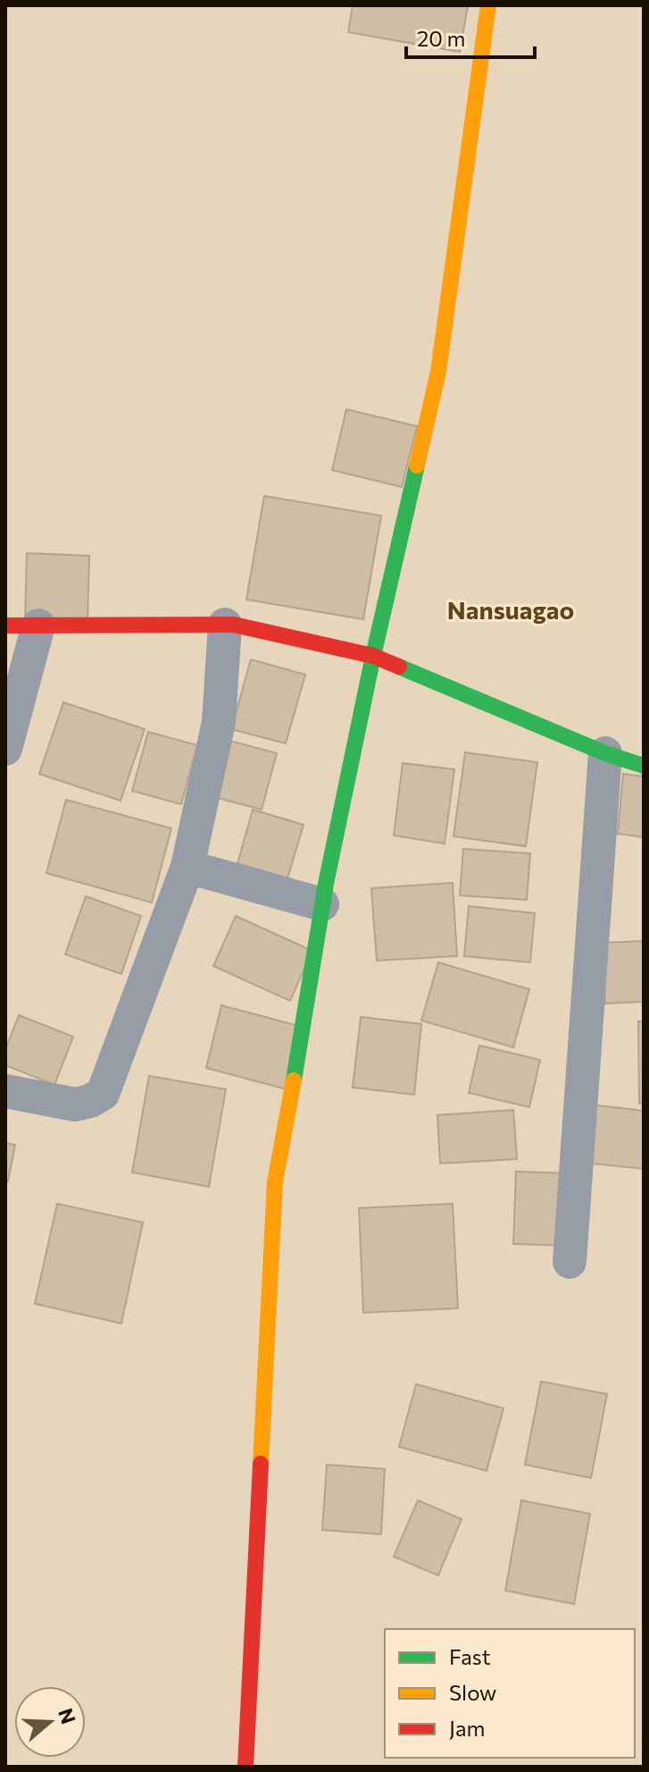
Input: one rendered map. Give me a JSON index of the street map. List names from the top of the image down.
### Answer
{
  "districts": ["Nansuagao"],
  "legend": ["Fast", "Slow", "Jam"],
  "scale_bar": "20 m",
  "north": "right"
}
